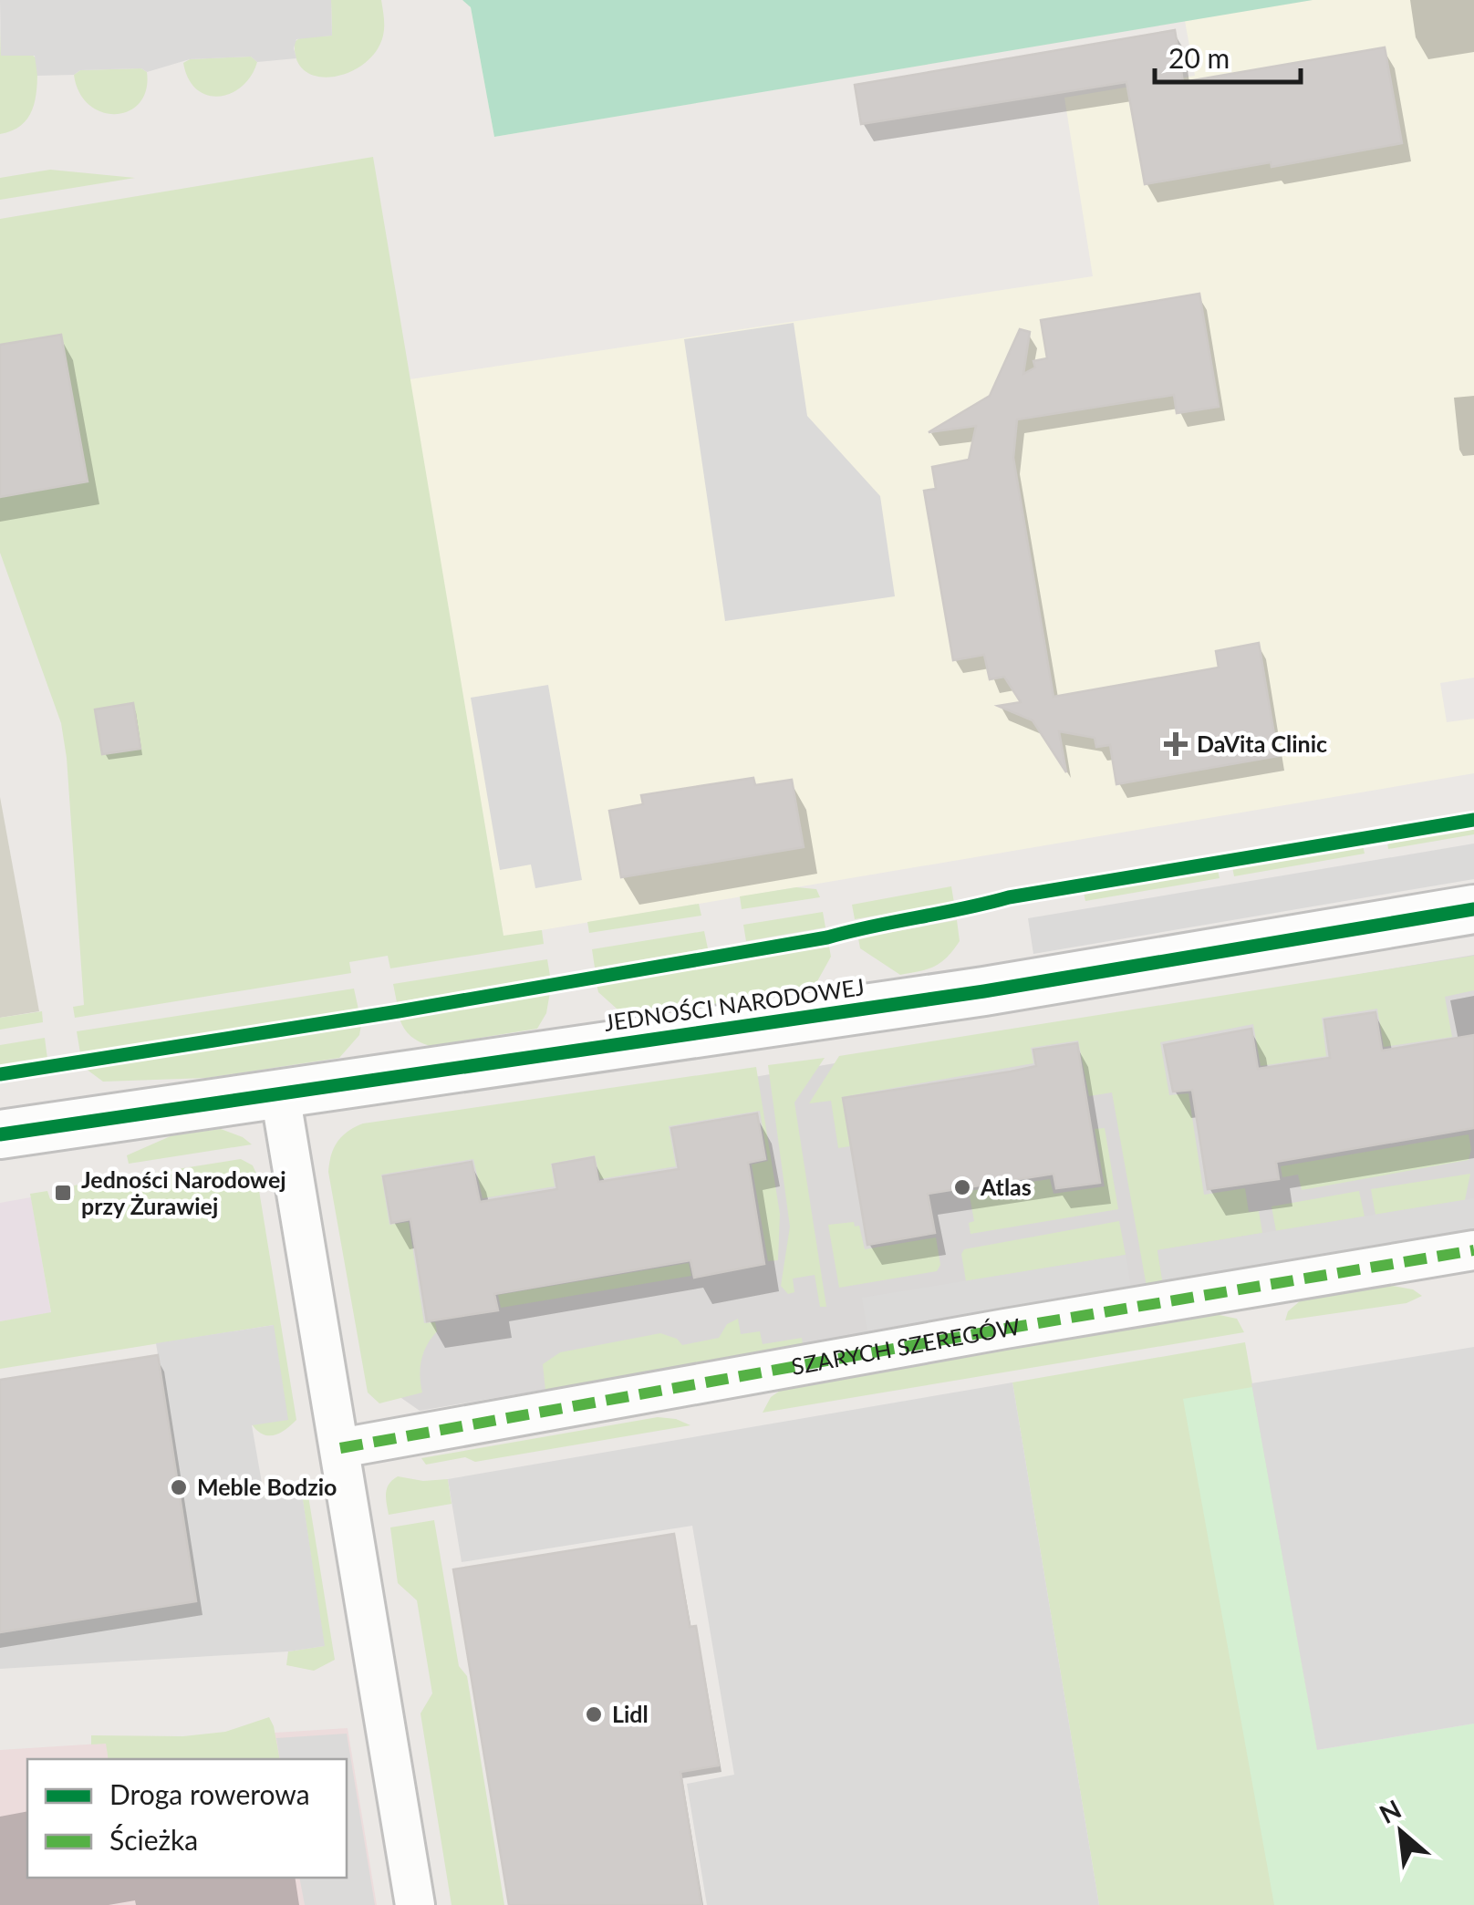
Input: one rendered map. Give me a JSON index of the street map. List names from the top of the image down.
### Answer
{
  "streets": {
    "street": ["JEDNOŚCI NARODOWEJ", "SZARYCH SZEREGÓW"]
  },
  "places": {
    "health": ["DaVita Clinic"],
    "other": ["Atlas", "Meble Bodzio", "Lidl"],
    "transit": ["Jedności Narodowej przy Żurawiej"]
  },
  "legend": ["Droga rowerowa", "Ścieżka"],
  "scale_bar": "20 m",
  "north": "top left"
}
